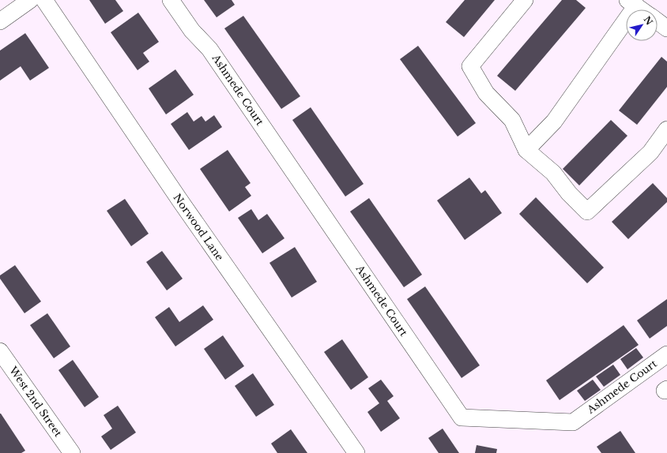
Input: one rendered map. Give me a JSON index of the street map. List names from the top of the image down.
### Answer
{
  "streets": {
    "street": ["Ashmede Court", "Norwood Lane", "West 2nd Street"]
  },
  "north": "top right"
}
